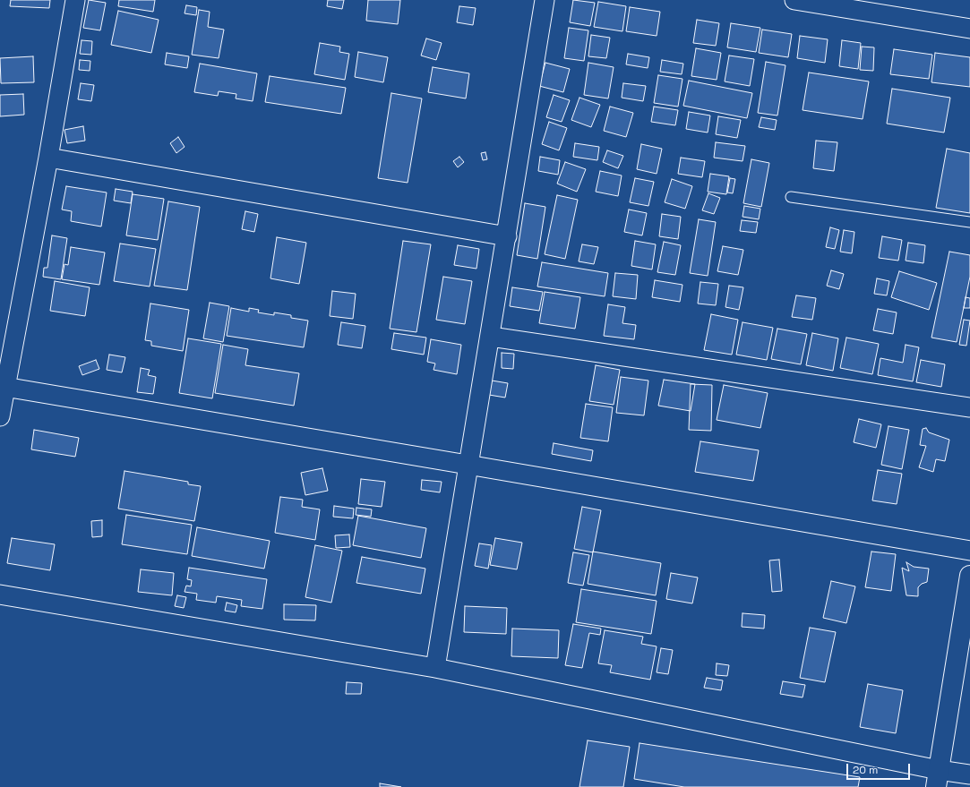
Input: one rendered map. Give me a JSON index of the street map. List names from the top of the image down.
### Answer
{
  "scale_bar": "20 m"
}
